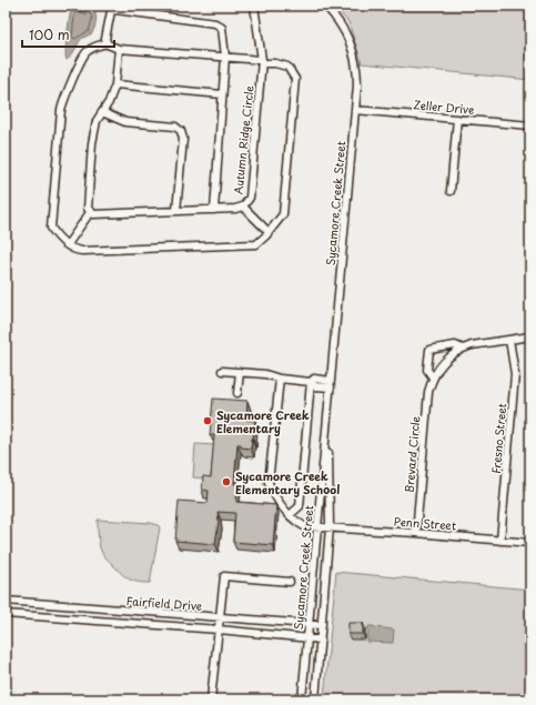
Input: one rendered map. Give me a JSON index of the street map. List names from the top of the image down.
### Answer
{
  "streets": {
    "street": [
      "Zeller Drive",
      "Autumn Ridge Circle",
      "Sycamore Creek Street",
      "Fresno Street",
      "Brevard Circle",
      "Penn Street",
      "Fairfield Drive"
    ]
  },
  "crossings": [
    ["Zeller Drive", "Sycamore Creek Street"],
    ["Sycamore Creek Street", "Penn Street"],
    ["Sycamore Creek Street", "Fairfield Drive"],
    ["Fresno Street", "Brevard Circle"],
    ["Fresno Street", "Penn Street"],
    ["Brevard Circle", "Penn Street"]
  ],
  "places": ["Sycamore Creek Elementary", "Sycamore Creek Elementary School"],
  "scale_bar": "100 m"
}
